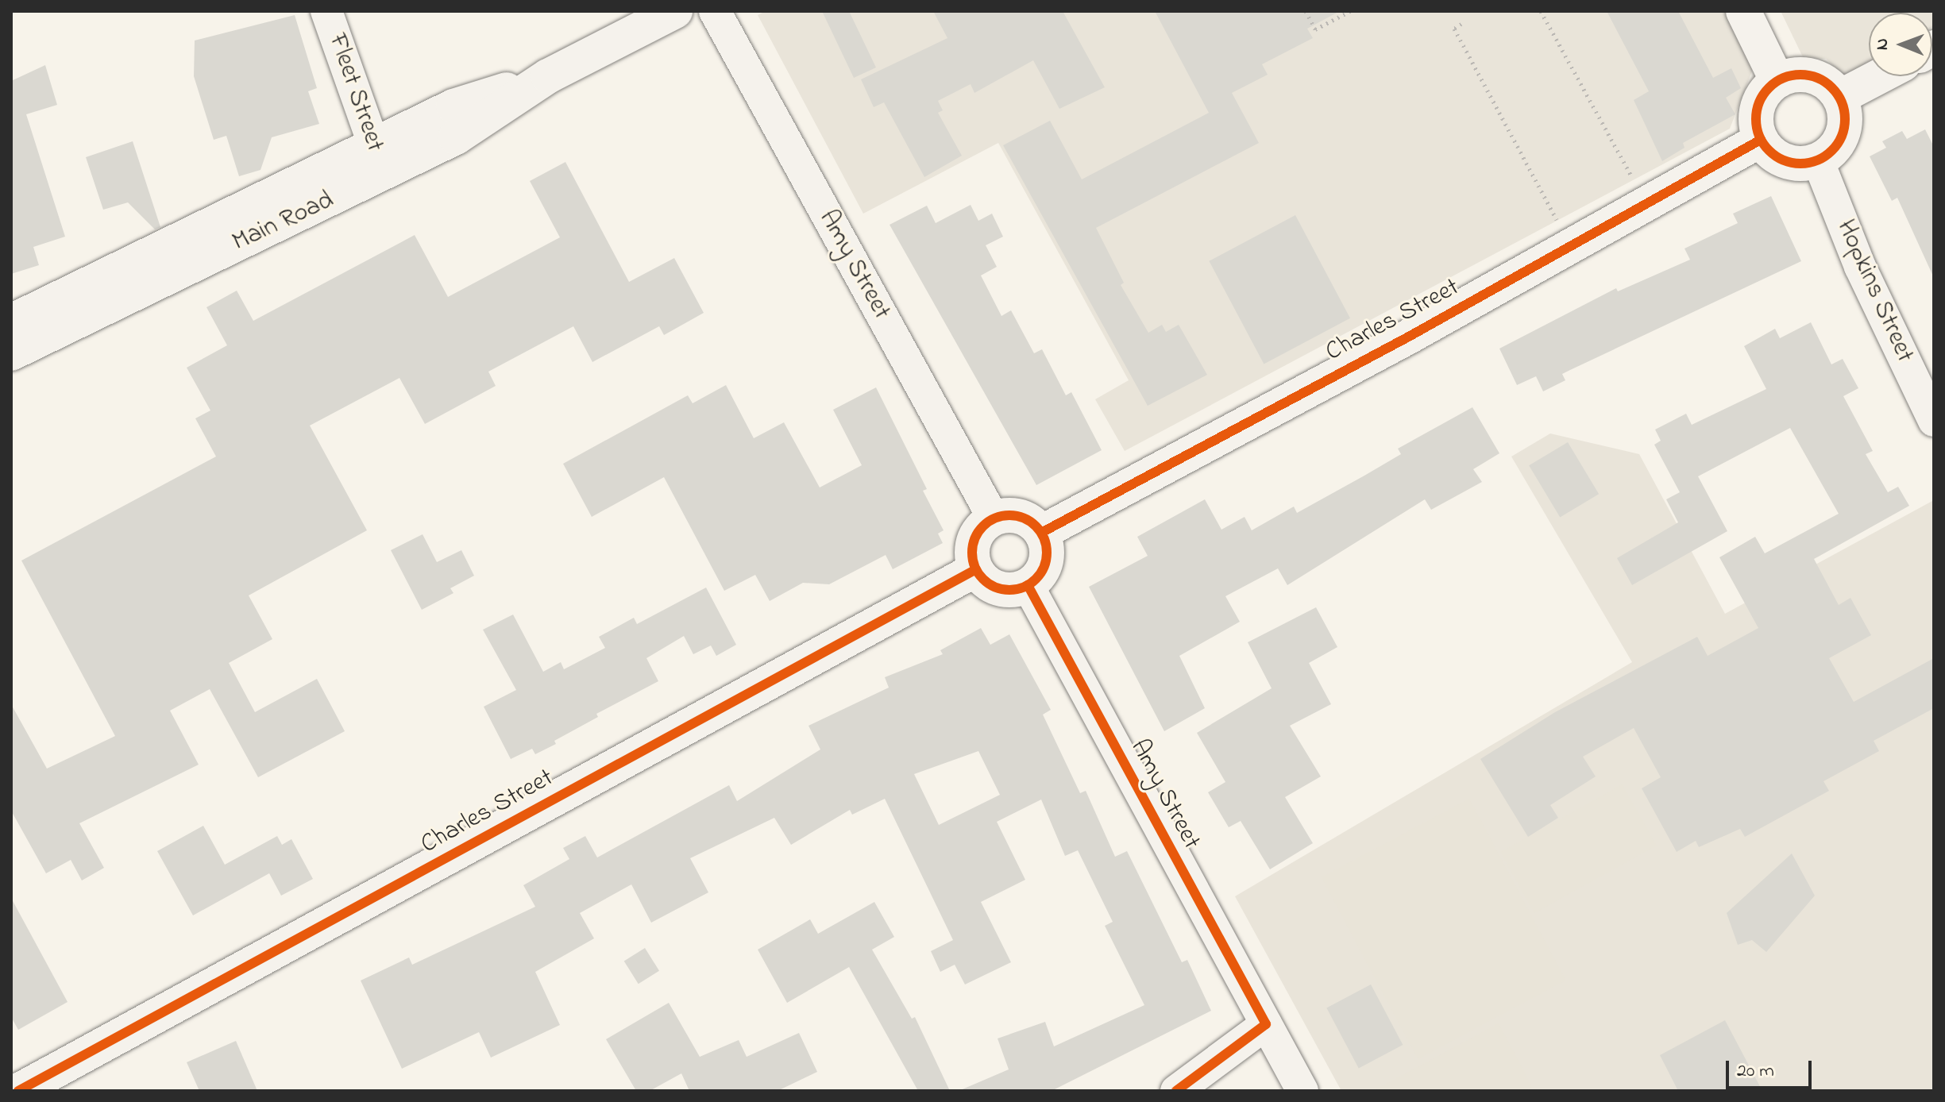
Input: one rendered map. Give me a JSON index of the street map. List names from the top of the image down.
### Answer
{
  "streets": {
    "street": [
      "Fleet Street",
      "Main Road",
      "Amy Street",
      "Hopkins Street",
      "Charles Street"
    ]
  },
  "crossings": [
    ["Fleet Street", "Main Road"],
    ["Amy Street", "Charles Street"],
    ["Hopkins Street", "Charles Street"]
  ],
  "scale_bar": "20 m",
  "north": "left"
}
